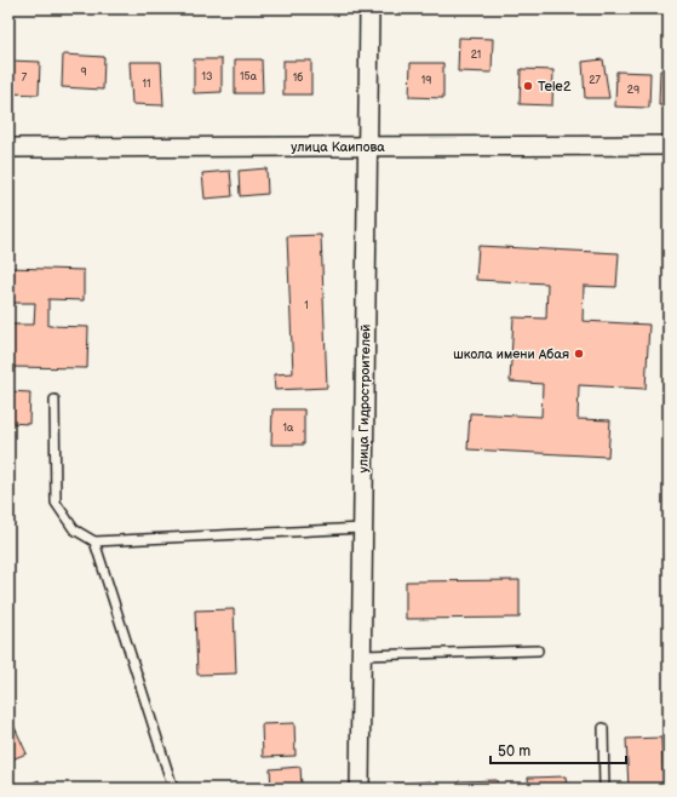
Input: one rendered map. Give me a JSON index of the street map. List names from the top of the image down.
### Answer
{
  "streets": {
    "street": ["улица Каипова", "улица Гидростроителей"]
  },
  "crossings": [
    ["улица Каипова", "улица Гидростроителей"]
  ],
  "places": ["Tele2", "школа имени Абая"],
  "house_numbers": [
    "21",
    "9",
    "13",
    "15а",
    "7",
    "1б",
    "19",
    "27",
    "11",
    "29",
    "1",
    "1а"
  ],
  "scale_bar": "50 m"
}
